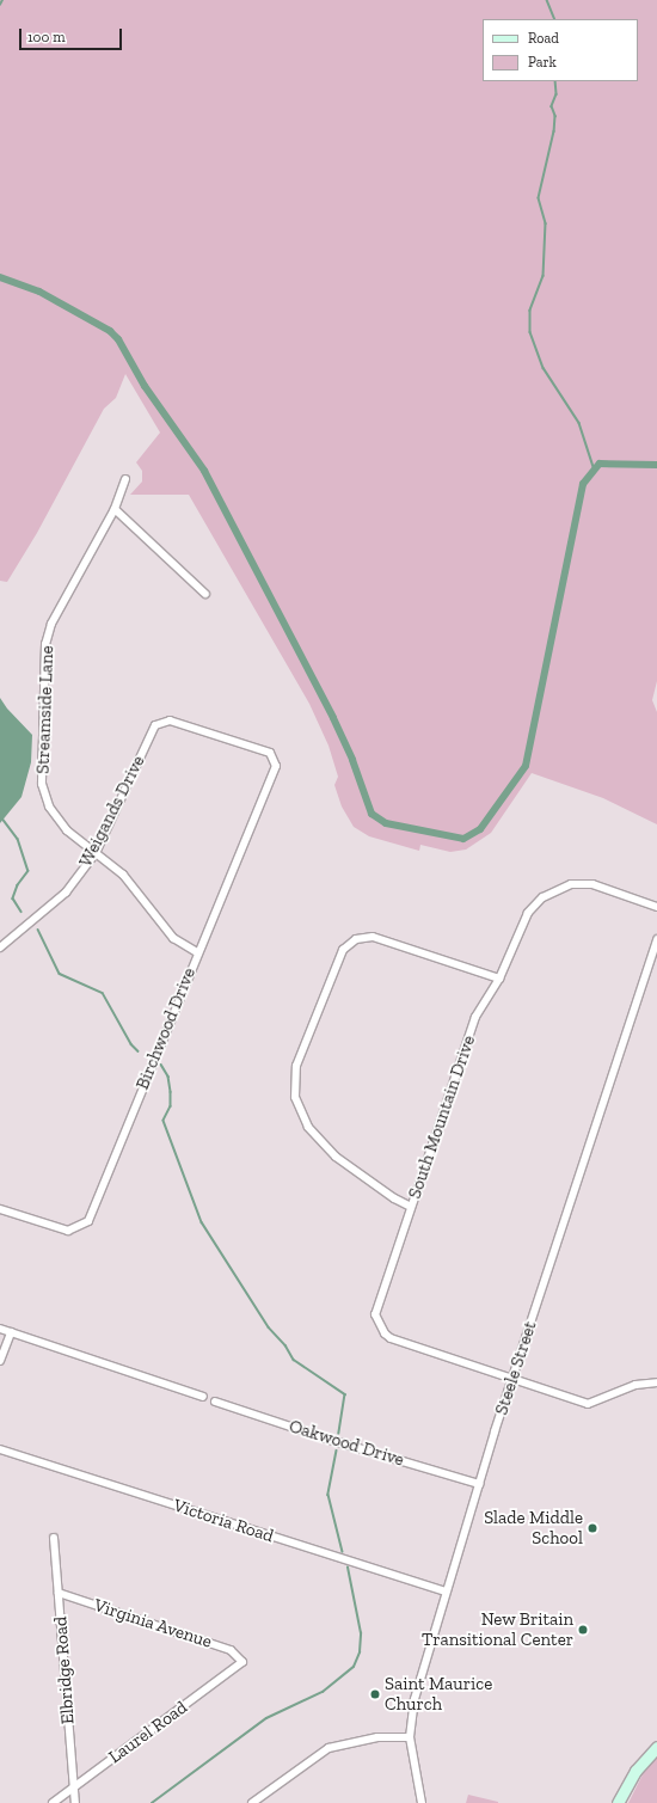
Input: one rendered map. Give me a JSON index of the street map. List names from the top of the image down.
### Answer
{
  "streets": {
    "street": [
      "Streamside Lane",
      "Weigands Drive",
      "Birchwood Drive",
      "South Mountain Drive",
      "Steele Street",
      "Oakwood Drive",
      "Victoria Road",
      "Virginia Avenue",
      "Elbridge Road",
      "Laurel Road"
    ]
  },
  "crossings": [
    ["Streamside Lane", "Weigands Drive"],
    ["Streamside Lane", "Birchwood Drive"],
    ["Weigands Drive", "Birchwood Drive"],
    ["South Mountain Drive", "Steele Street"],
    ["Steele Street", "Oakwood Drive"],
    ["Steele Street", "Victoria Road"],
    ["Virginia Avenue", "Elbridge Road"],
    ["Virginia Avenue", "Laurel Road"],
    ["Elbridge Road", "Laurel Road"]
  ],
  "places": ["Slade Middle School", "New Britain Transitional Center", "Saint Maurice Church"],
  "legend": ["Road", "Park"],
  "scale_bar": "100 m"
}
